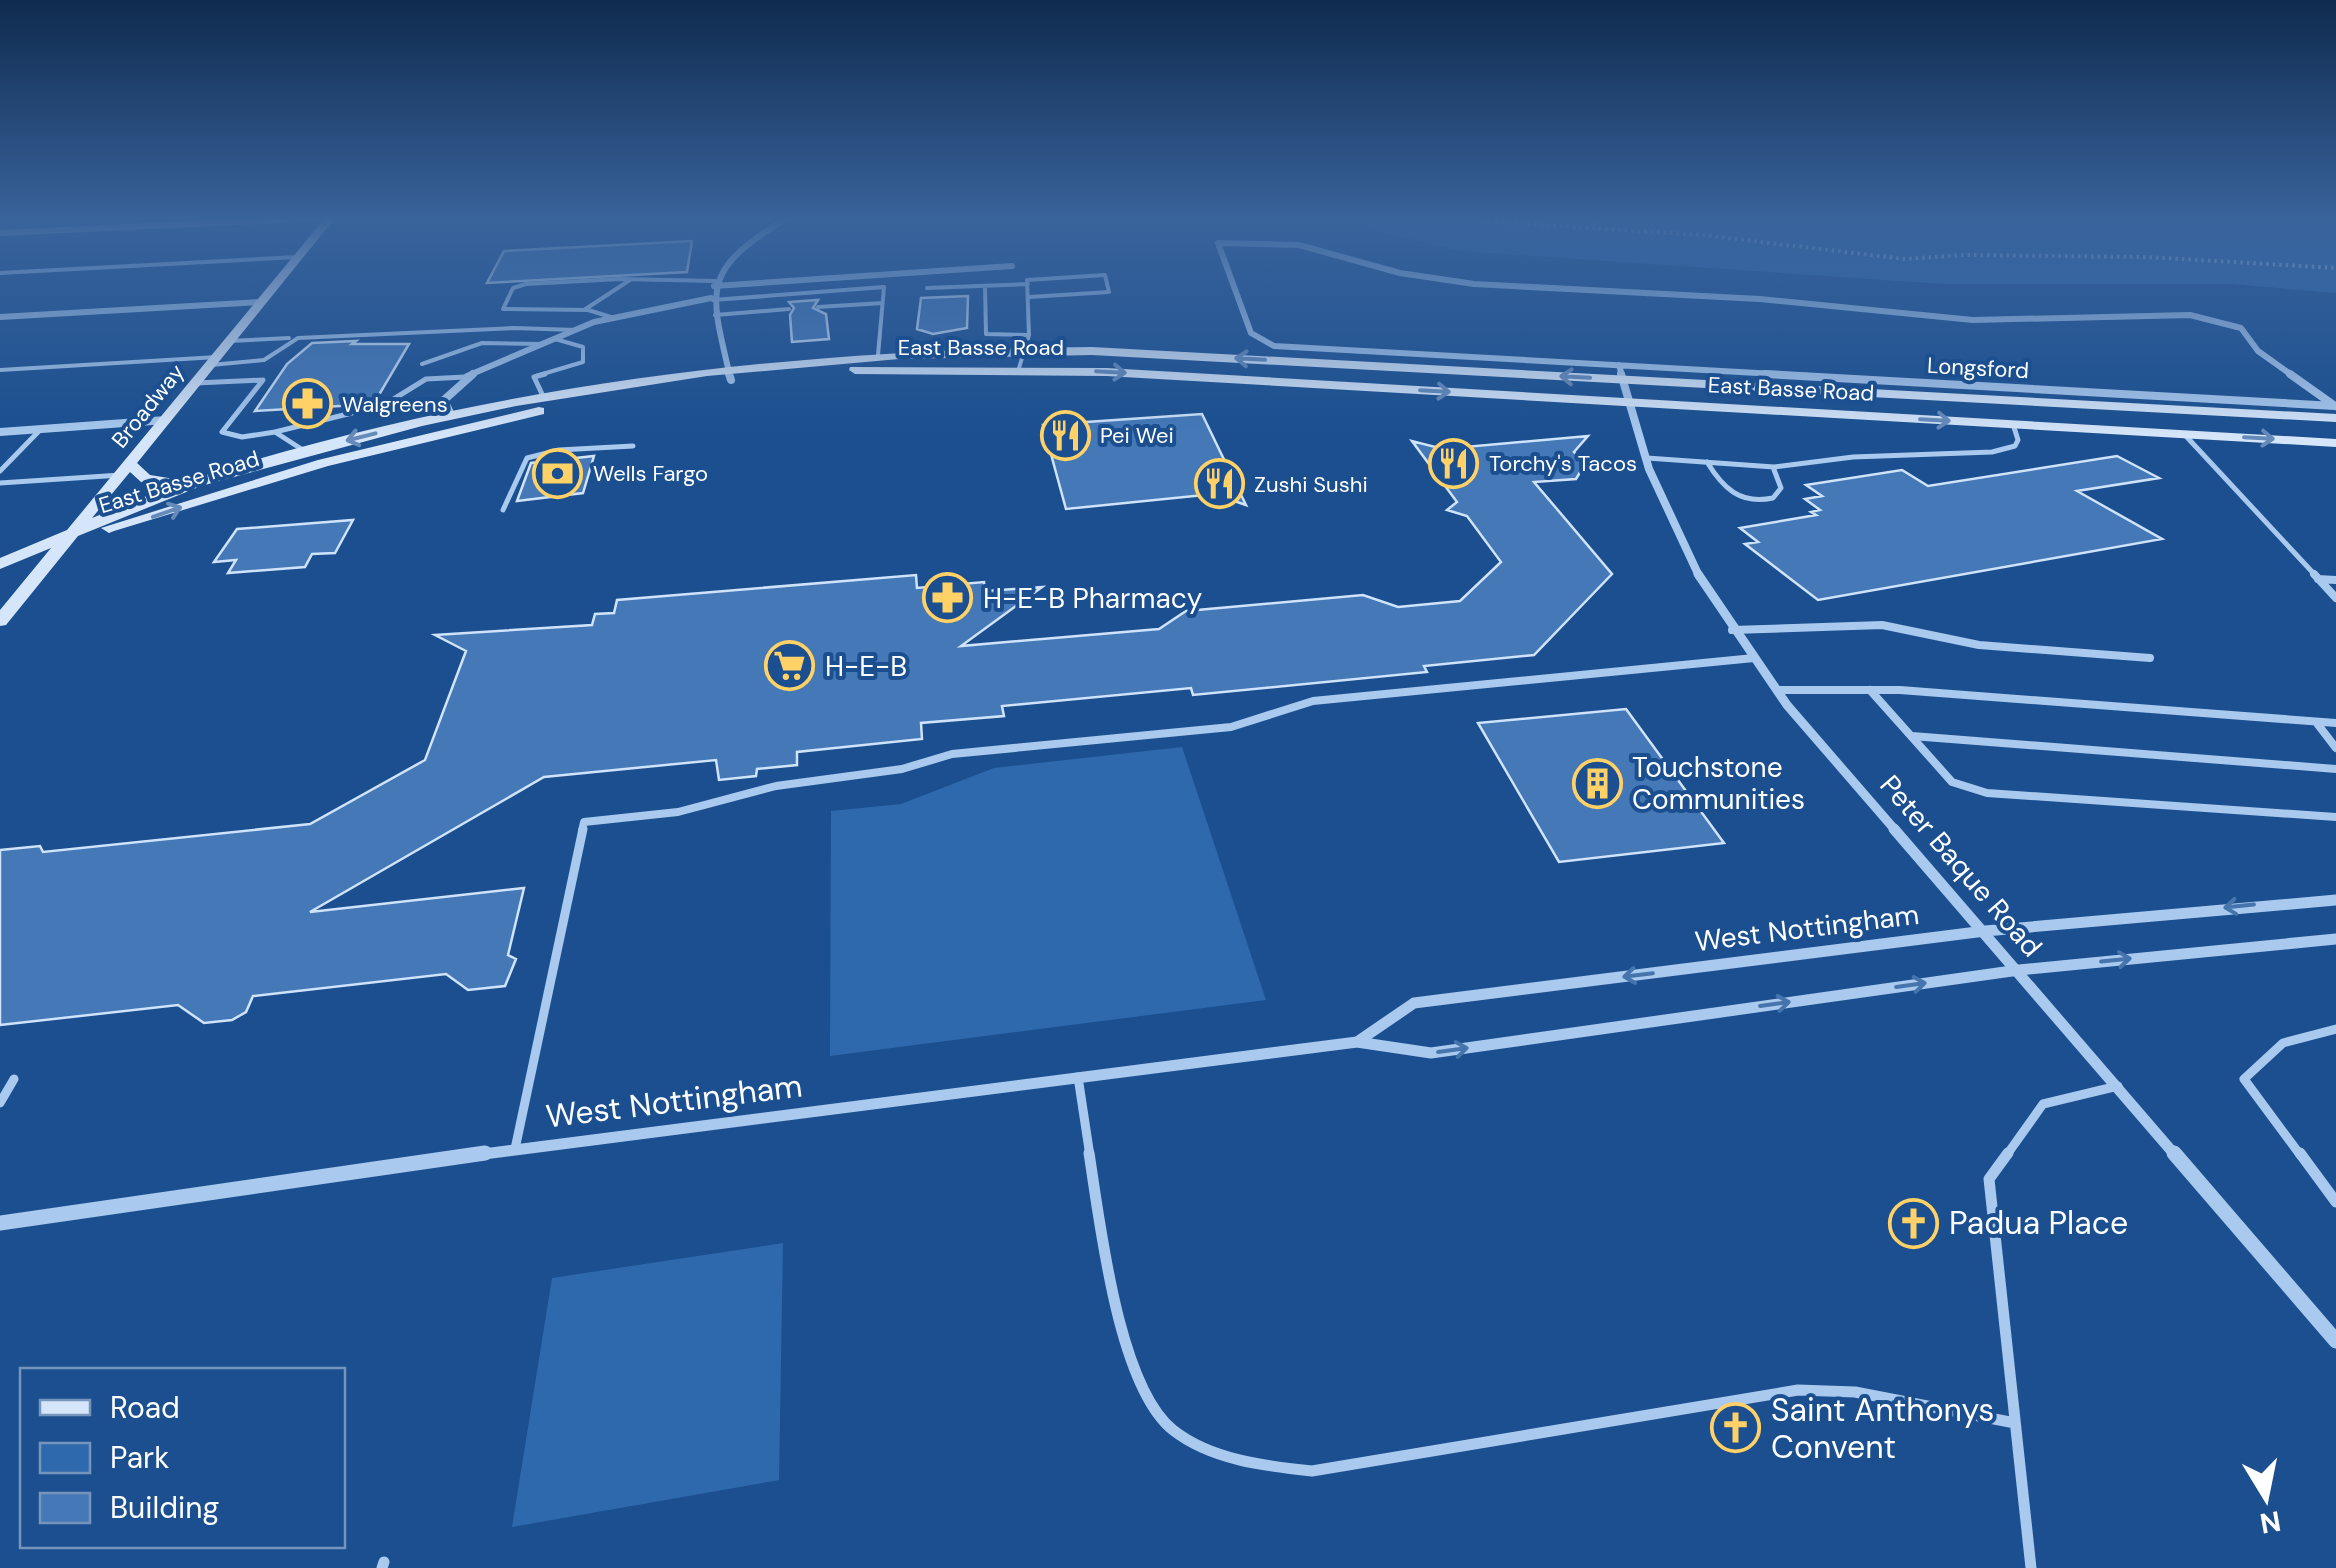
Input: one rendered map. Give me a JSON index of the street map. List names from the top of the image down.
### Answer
{
  "streets": {
    "main road": ["East Basse Road", "Broadway"],
    "street": ["Longsford", "Peter Baque Road", "West Nottingham"]
  },
  "crossings": [
    ["East Basse Road", "Longsford"],
    ["East Basse Road", "Broadway"],
    ["East Basse Road", "Peter Baque Road"],
    ["Longsford", "Peter Baque Road"],
    ["Peter Baque Road", "West Nottingham"]
  ],
  "places": {
    "pharmacy": ["Walgreens", "H-E-B Pharmacy"],
    "restaurant": ["Pei Wei", "Torchy's Tacos", "Zushi Sushi"],
    "bank": ["Wells Fargo"],
    "supermarket": ["H-E-B"],
    "building": ["Touchstone Communities"],
    "church": ["Padua Place", "Saint Anthonys Convent"]
  },
  "legend": ["Road", "Park", "Building"],
  "north": "bottom"
}
